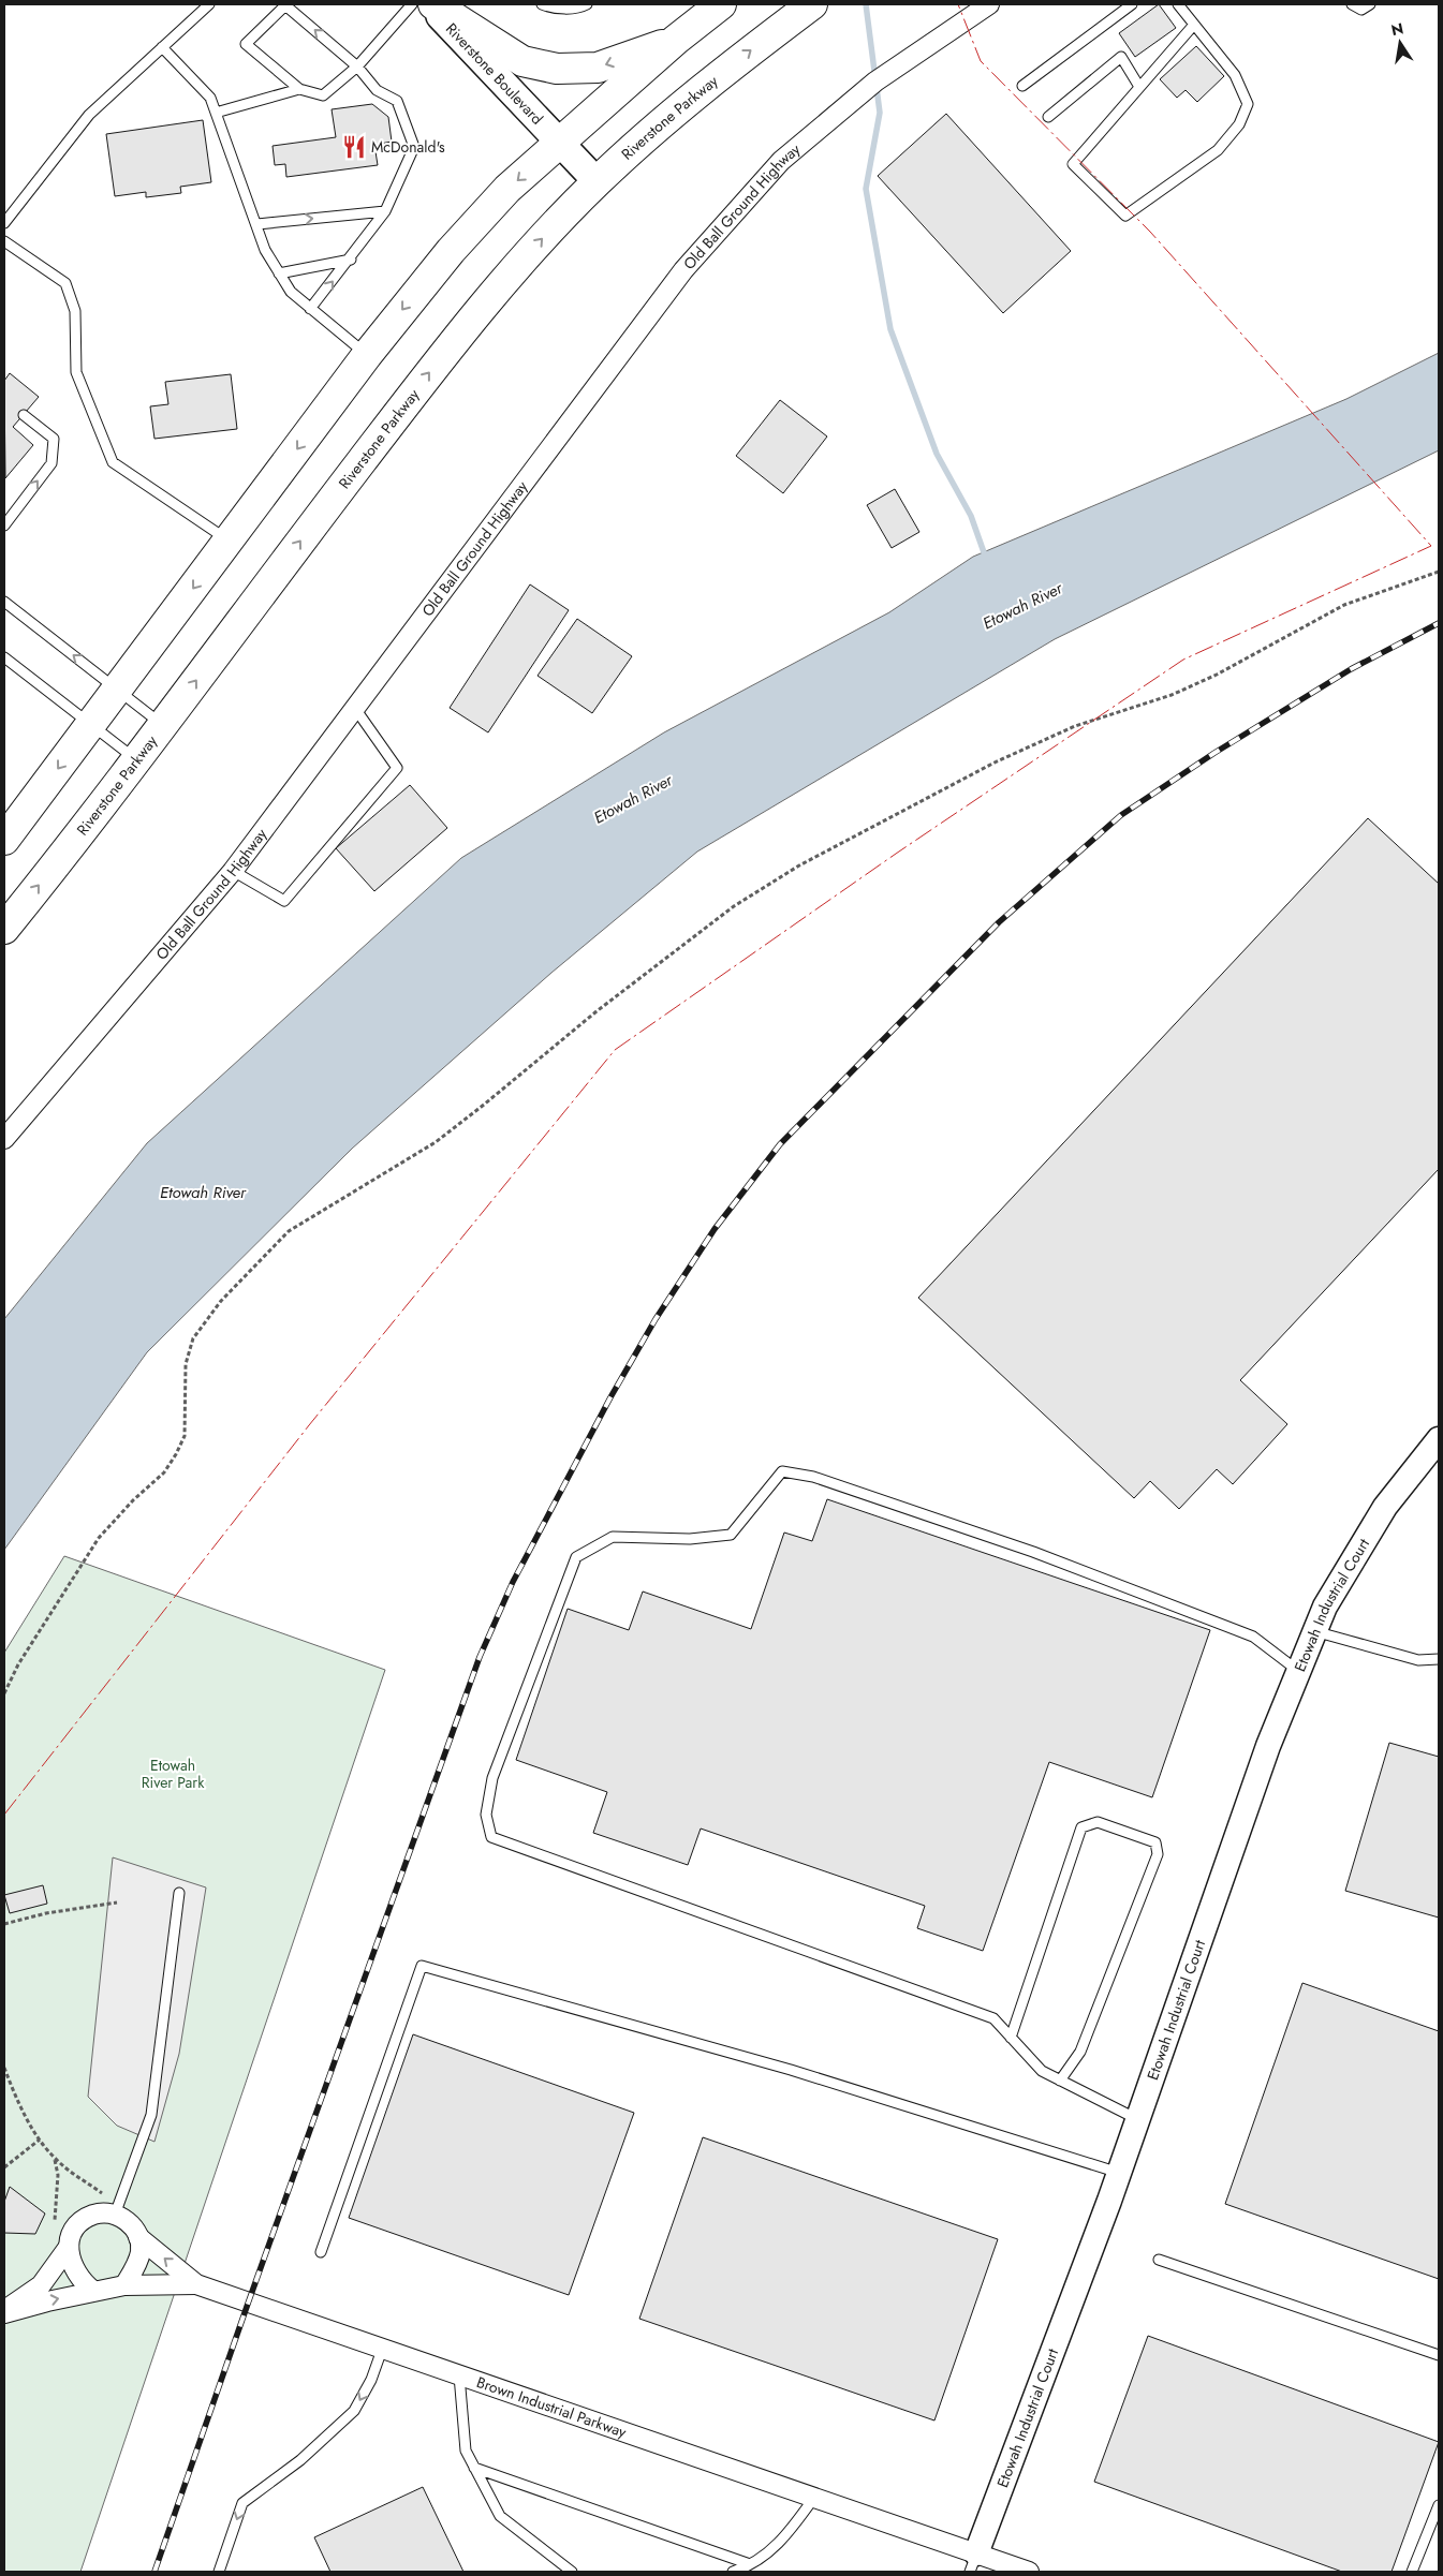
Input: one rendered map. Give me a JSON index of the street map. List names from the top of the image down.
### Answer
{
  "streets": {
    "main road": ["Riverstone Boulevard", "Riverstone Parkway"],
    "street": ["Old Ball Ground Highway", "Etowah Industrial Court", "Brown Industrial Parkway"]
  },
  "crossings": [
    ["Riverstone Boulevard", "Riverstone Parkway"],
    ["Etowah Industrial Court", "Brown Industrial Parkway"]
  ],
  "water": ["Etowah River"],
  "parks": ["Etowah River Park"],
  "places": {
    "restaurant": ["McDonald's"]
  },
  "north": "top"
}
